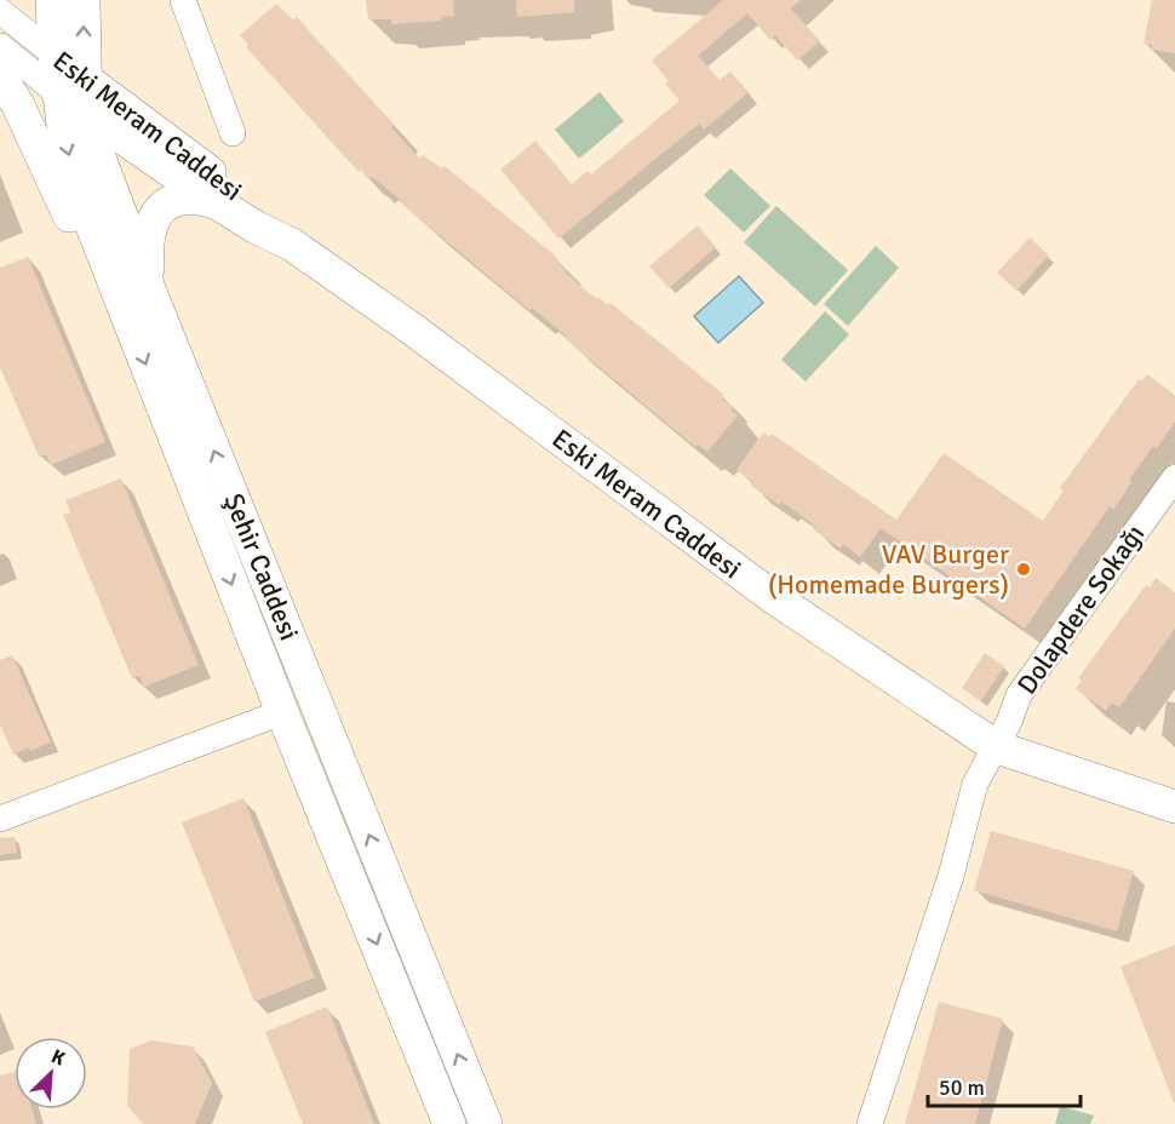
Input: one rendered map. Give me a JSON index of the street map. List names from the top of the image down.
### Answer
{
  "streets": {
    "main road": ["Eski Meram Caddesi", "Şehir Caddesi"],
    "street": ["Dolapdere Sokağı"]
  },
  "crossings": [
    ["Eski Meram Caddesi", "Şehir Caddesi"],
    ["Eski Meram Caddesi", "Dolapdere Sokağı"]
  ],
  "places": ["VAV Burger (Homemade Burgers)"],
  "scale_bar": "50 m",
  "north": "top right"
}
